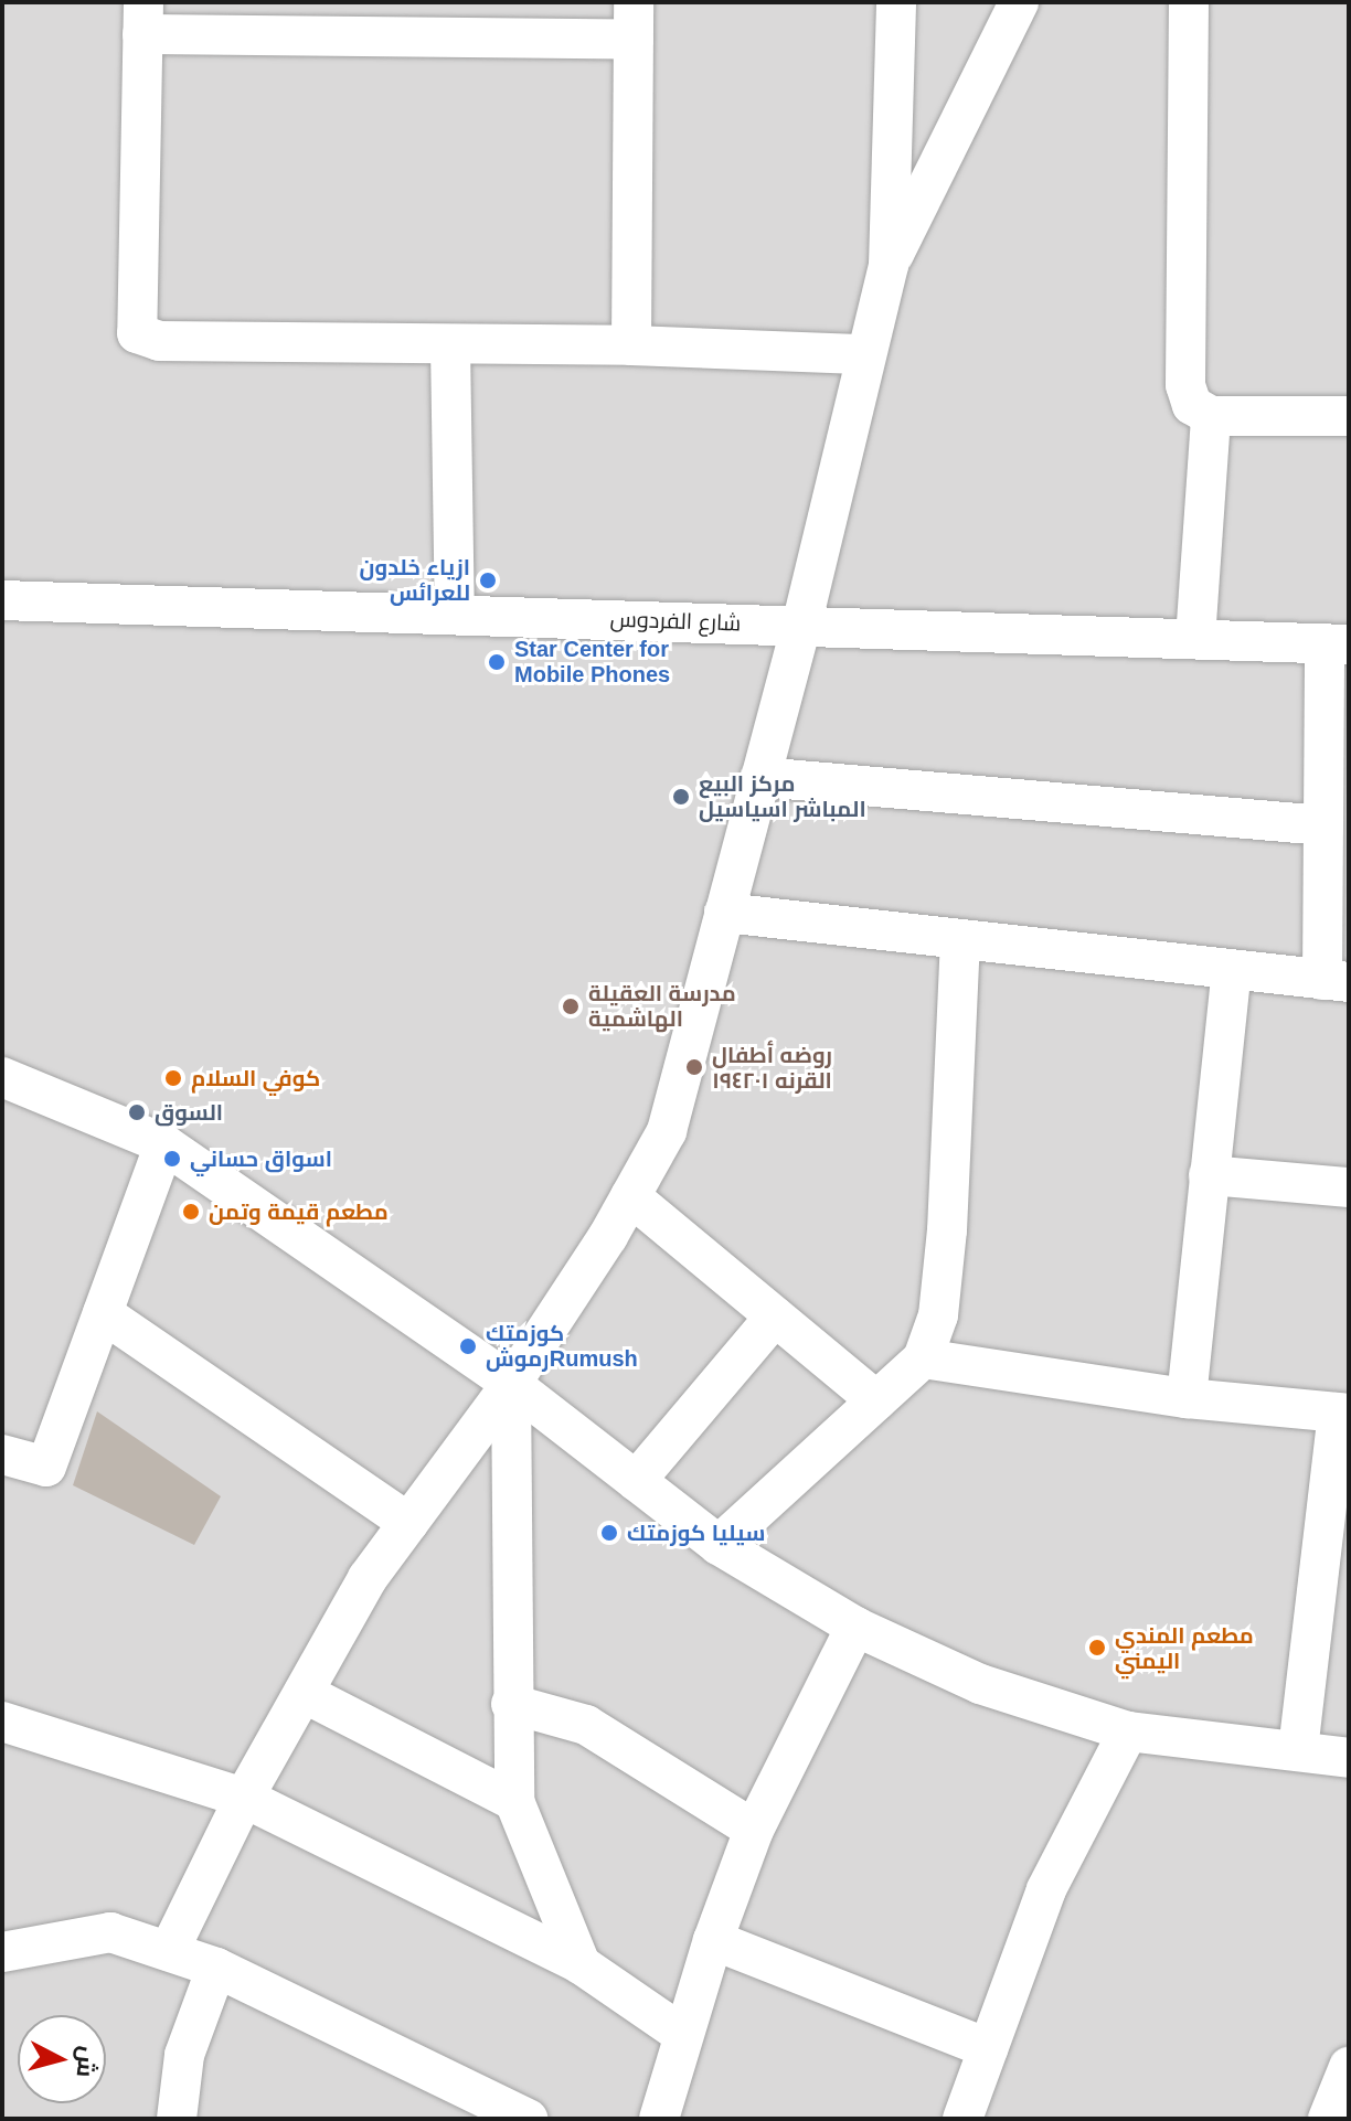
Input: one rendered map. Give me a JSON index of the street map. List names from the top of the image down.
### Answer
{
  "streets": {
    "street": ["شارع الفردوس"]
  },
  "places": [
    "ازياء خلدون للعرائس",
    "Star Center for Mobile Phones",
    "مركز البيع المباشر اسياسيل",
    "مدرسة العقيلة الهاشمية",
    "روضه أطفال القرنه ١٩٤٢٠١",
    "كوفي السلام",
    "السوق",
    "اسواق حساني",
    "مطعم قيمة وتمن",
    "كوزمتك رموشRumush",
    "سيليا كوزمتك",
    "مطعم المندي اليمني"
  ],
  "north": "right"
}
